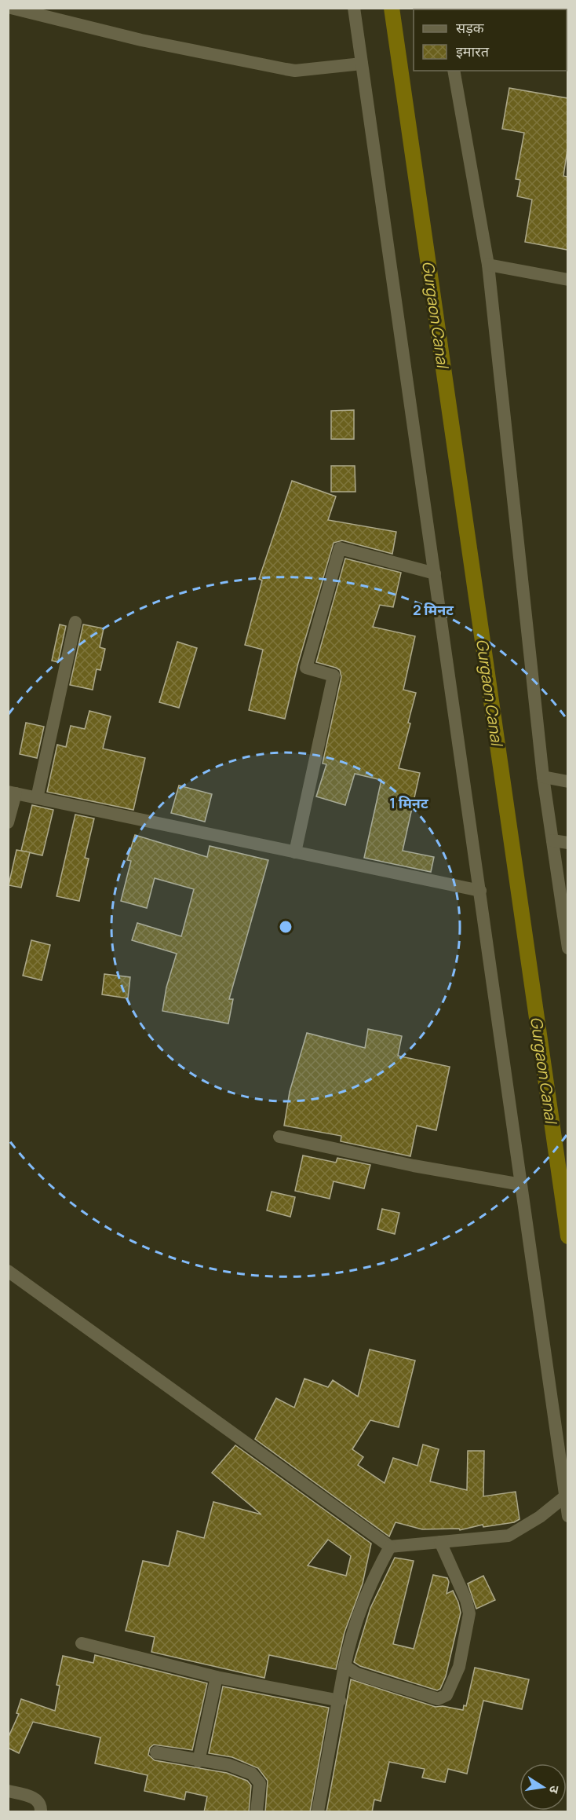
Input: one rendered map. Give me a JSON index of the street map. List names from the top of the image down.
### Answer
{
  "water": ["Gurgaon Canal"],
  "legend": ["सड़क", "इमारत"],
  "north": "right",
  "rings": ["2 मिनट", "1 मिनट"]
}
